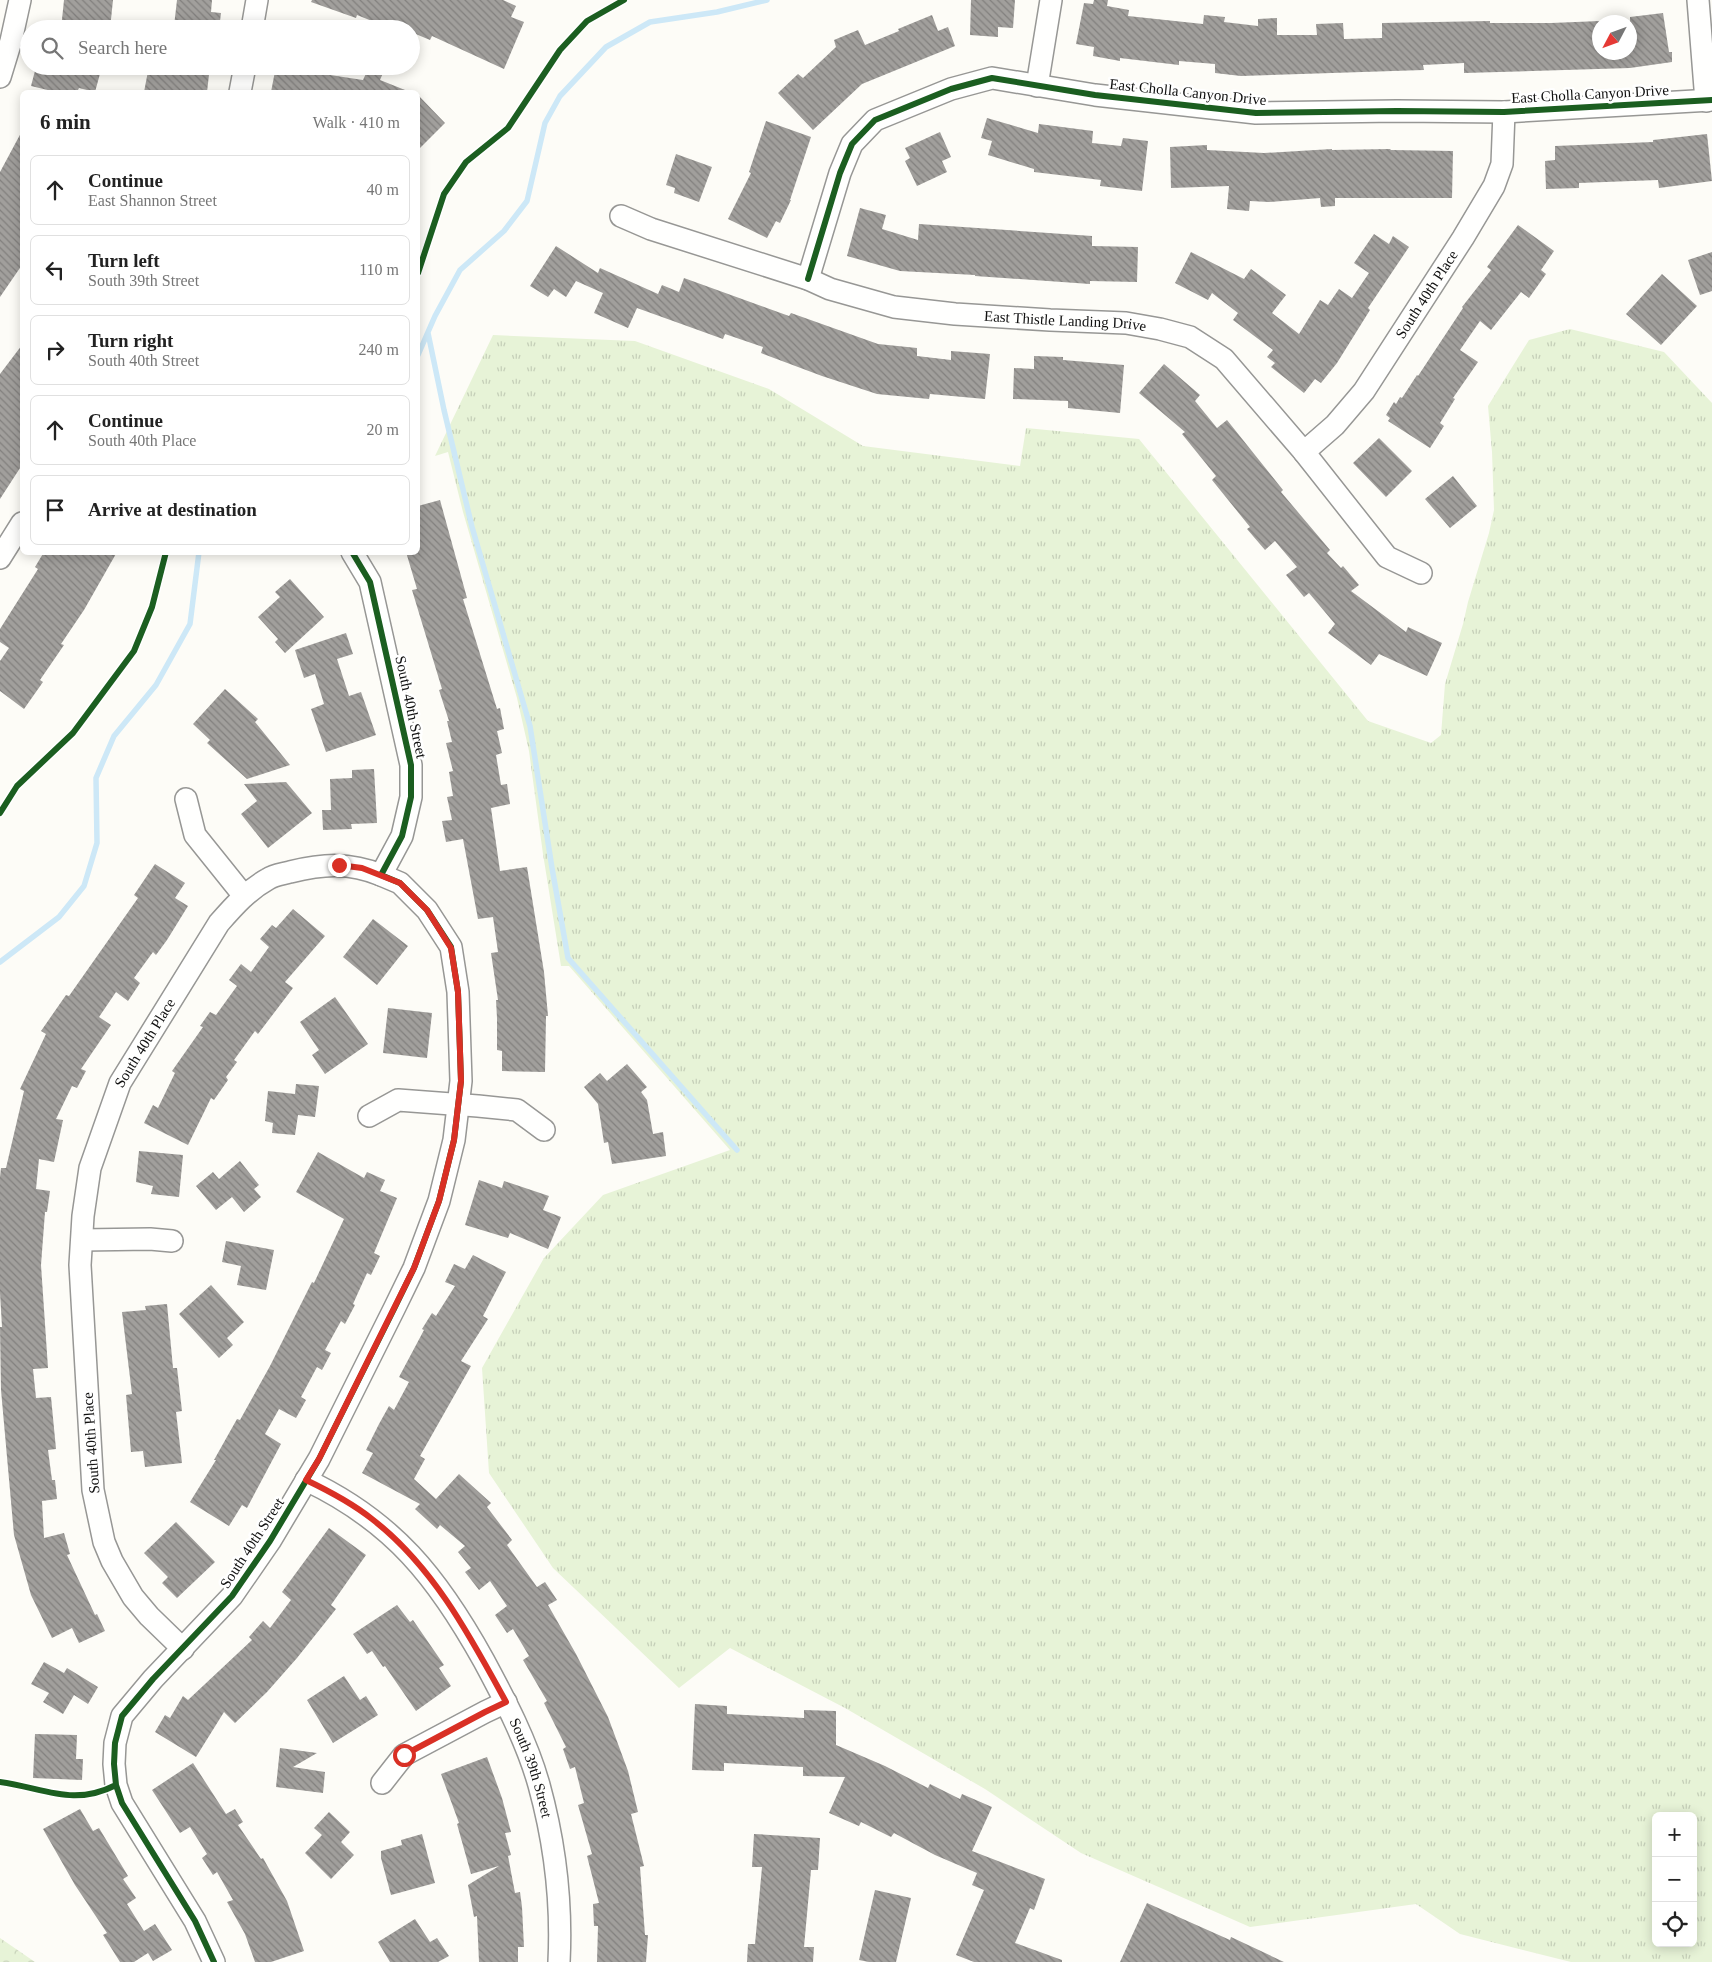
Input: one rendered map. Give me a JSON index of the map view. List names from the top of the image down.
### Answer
{
  "streets": {
    "street": [
      "East Cholla Canyon Drive",
      "South 40th Place",
      "East Thistle Landing Drive",
      "South 40th Street",
      "South 39th Street"
    ]
  },
  "crossings": [
    ["East Cholla Canyon Drive", "South 40th Place"],
    ["East Cholla Canyon Drive", "East Thistle Landing Drive"],
    ["South 40th Place", "East Thistle Landing Drive"],
    ["South 40th Place", "South 40th Street"],
    ["South 40th Street", "South 39th Street"]
  ],
  "north": "bottom left",
  "page": {
    "search": "Search here",
    "heading": ["6 min", "Walk · 410 m"],
    "list": [
      ["Continue", "East Shannon Street", "40 m"],
      ["Turn left", "South 39th Street", "110 m"],
      ["Turn right", "South 40th Street", "240 m"],
      ["Continue", "South 40th Place", "20 m"],
      "Arrive at destination"
    ],
    "map_buttons": ["+", "−"]
  }
}
